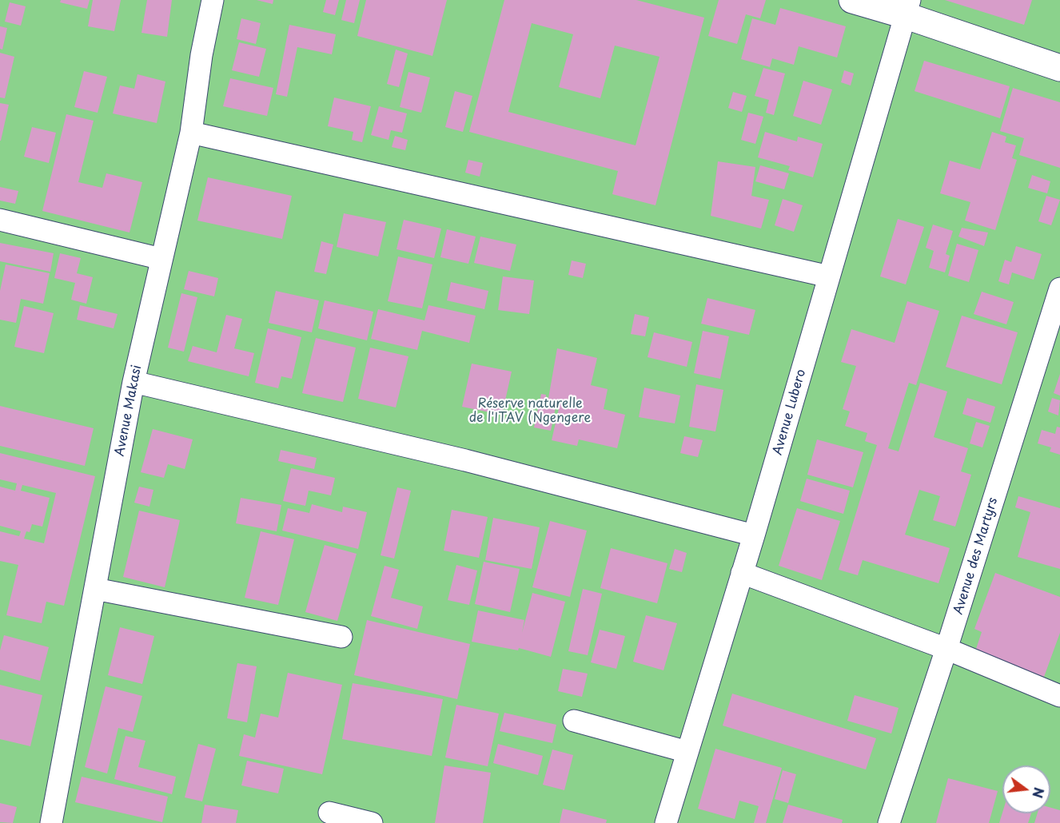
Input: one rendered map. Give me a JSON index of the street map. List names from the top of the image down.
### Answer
{
  "streets": {
    "street": ["Avenue Makasi", "Avenue Lubero", "Avenue des Martyrs"]
  },
  "parks": ["Réserve naturelle de l'ITAV (Ngengere"],
  "north": "right"
}
